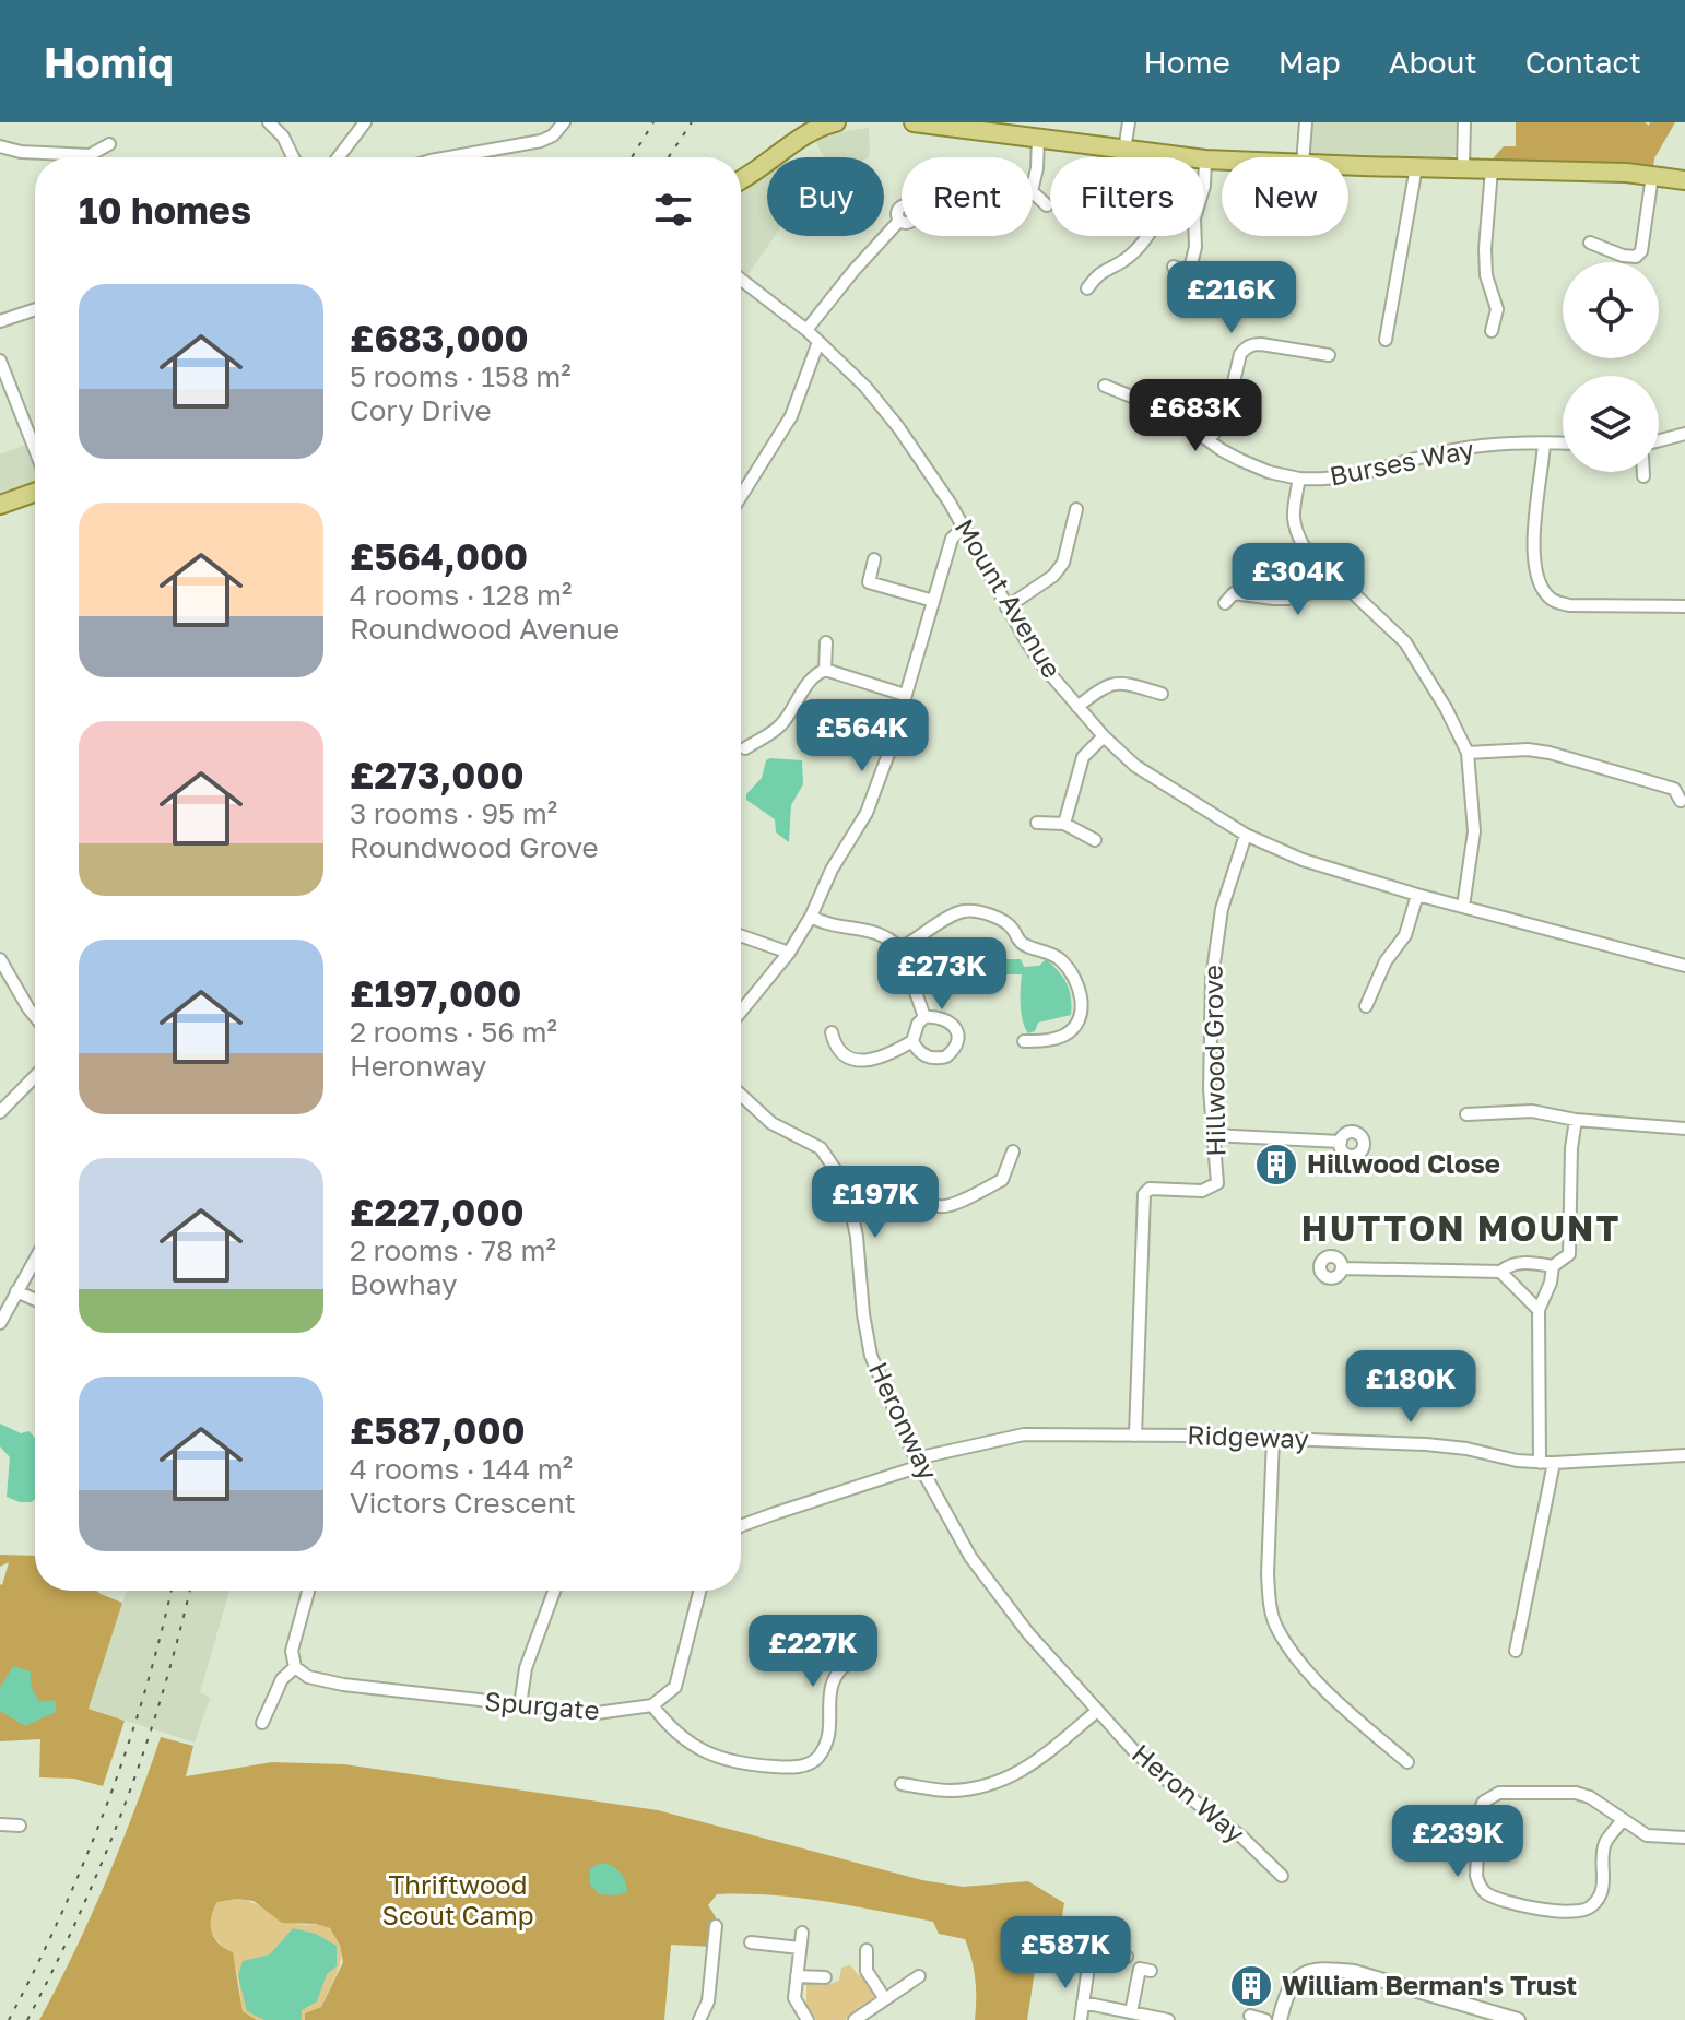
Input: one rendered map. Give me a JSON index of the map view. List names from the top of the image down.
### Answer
{
  "streets": {
    "street": [
      "Burses Way",
      "Mount Avenue",
      "Hillwood Grove",
      "Heronway",
      "Ridgeway",
      "Spurgate",
      "Heron Way"
    ]
  },
  "crossings": [
    ["Burses Way", "Mount Avenue"],
    ["Mount Avenue", "Hillwood Grove"],
    ["Hillwood Grove", "Ridgeway"],
    ["Heronway", "Ridgeway"],
    ["Heronway", "Heron Way"]
  ],
  "districts": ["HUTTON MOUNT"],
  "parks": ["Thriftwood Scout Camp"],
  "places": {
    "building": ["Hillwood Close", "William Berman's Trust"]
  },
  "page": {
    "header": "Homiq",
    "nav": [
      "Home",
      "Map",
      "About",
      "Contact"
    ],
    "chip": [
      "Buy",
      "Rent",
      "Filters",
      "New"
    ],
    "heading": "10 homes",
    "price": [
      "£216K",
      "£683K",
      "£304K",
      "£564K",
      "£273K",
      "£197K",
      "£180K",
      "£227K",
      "£239K",
      "£587K"
    ],
    "list": [
      {
        "name": "£683,000",
        "note": "5 rooms · 158 m² · Cory Drive"
      },
      {
        "name": "£564,000",
        "note": "4 rooms · 128 m² · Roundwood Avenue"
      },
      {
        "name": "£273,000",
        "note": "3 rooms · 95 m² · Roundwood Grove"
      },
      {
        "name": "£197,000",
        "note": "2 rooms · 56 m² · Heronway"
      },
      {
        "name": "£227,000",
        "note": "2 rooms · 78 m² · Bowhay"
      },
      {
        "name": "£587,000",
        "note": "4 rooms · 144 m² · Victors Crescent"
      }
    ]
  }
}
